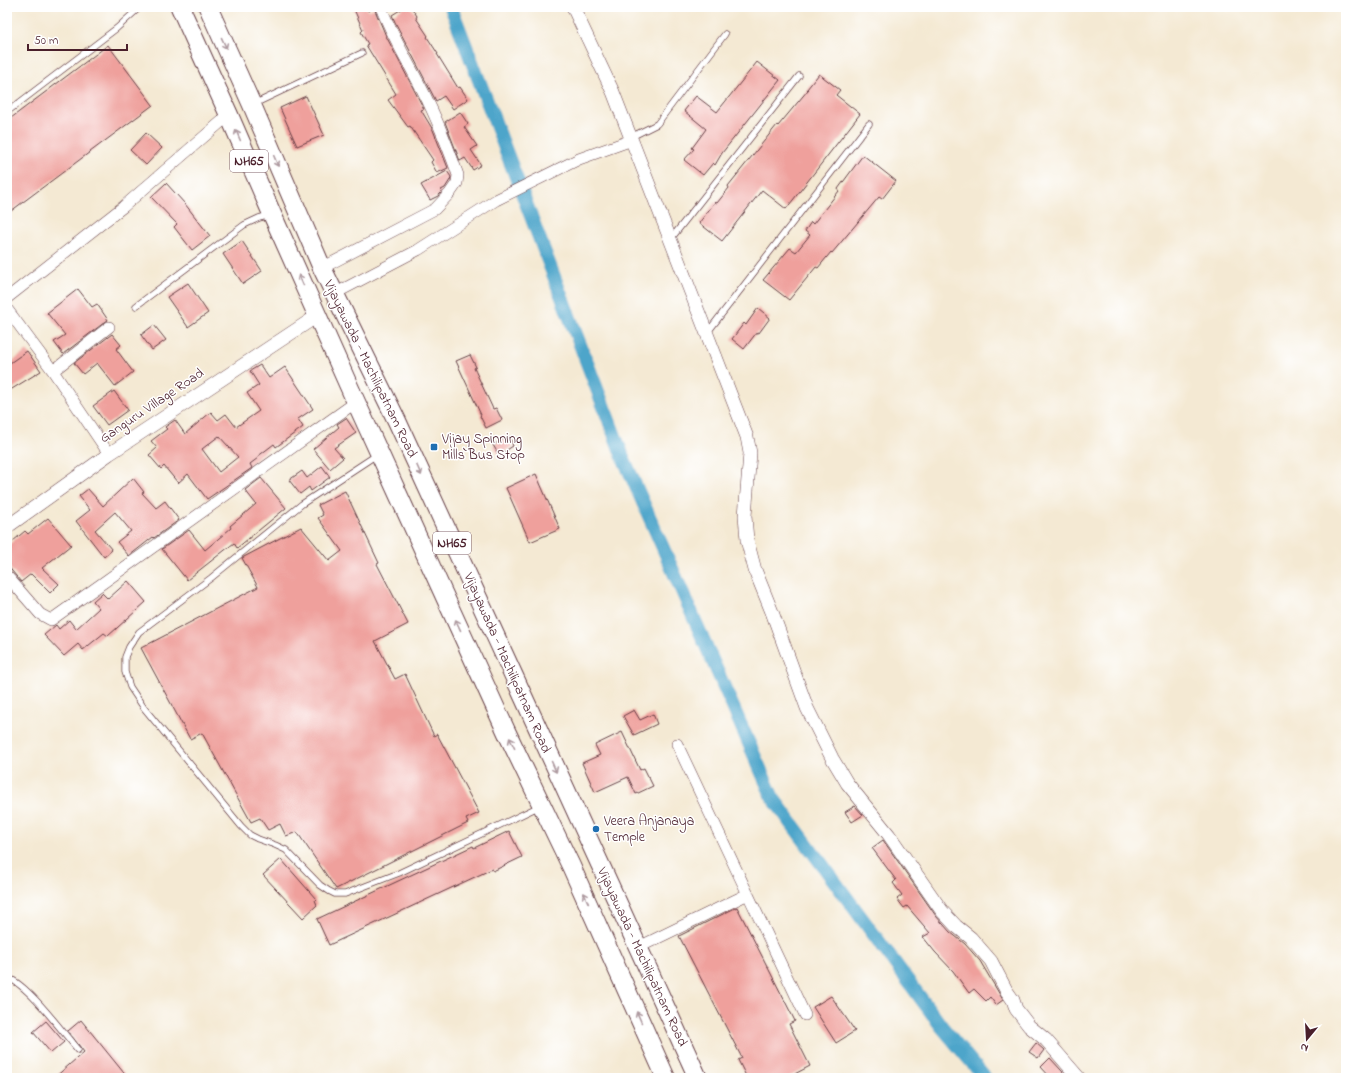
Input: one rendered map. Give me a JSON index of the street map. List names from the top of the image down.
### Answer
{
  "streets": {
    "highway": ["NH65", "Vijayawada - Machilipatnam Road"],
    "street": ["Ganguru Village Road"]
  },
  "crossings": [
    ["Vijayawada - Machilipatnam Road", "Ganguru Village Road"]
  ],
  "places": {
    "transit": ["Vijay Spinning Mills Bus Stop"],
    "other": ["Veera Anjanaya Temple"]
  },
  "scale_bar": "50 m",
  "north": "bottom"
}
